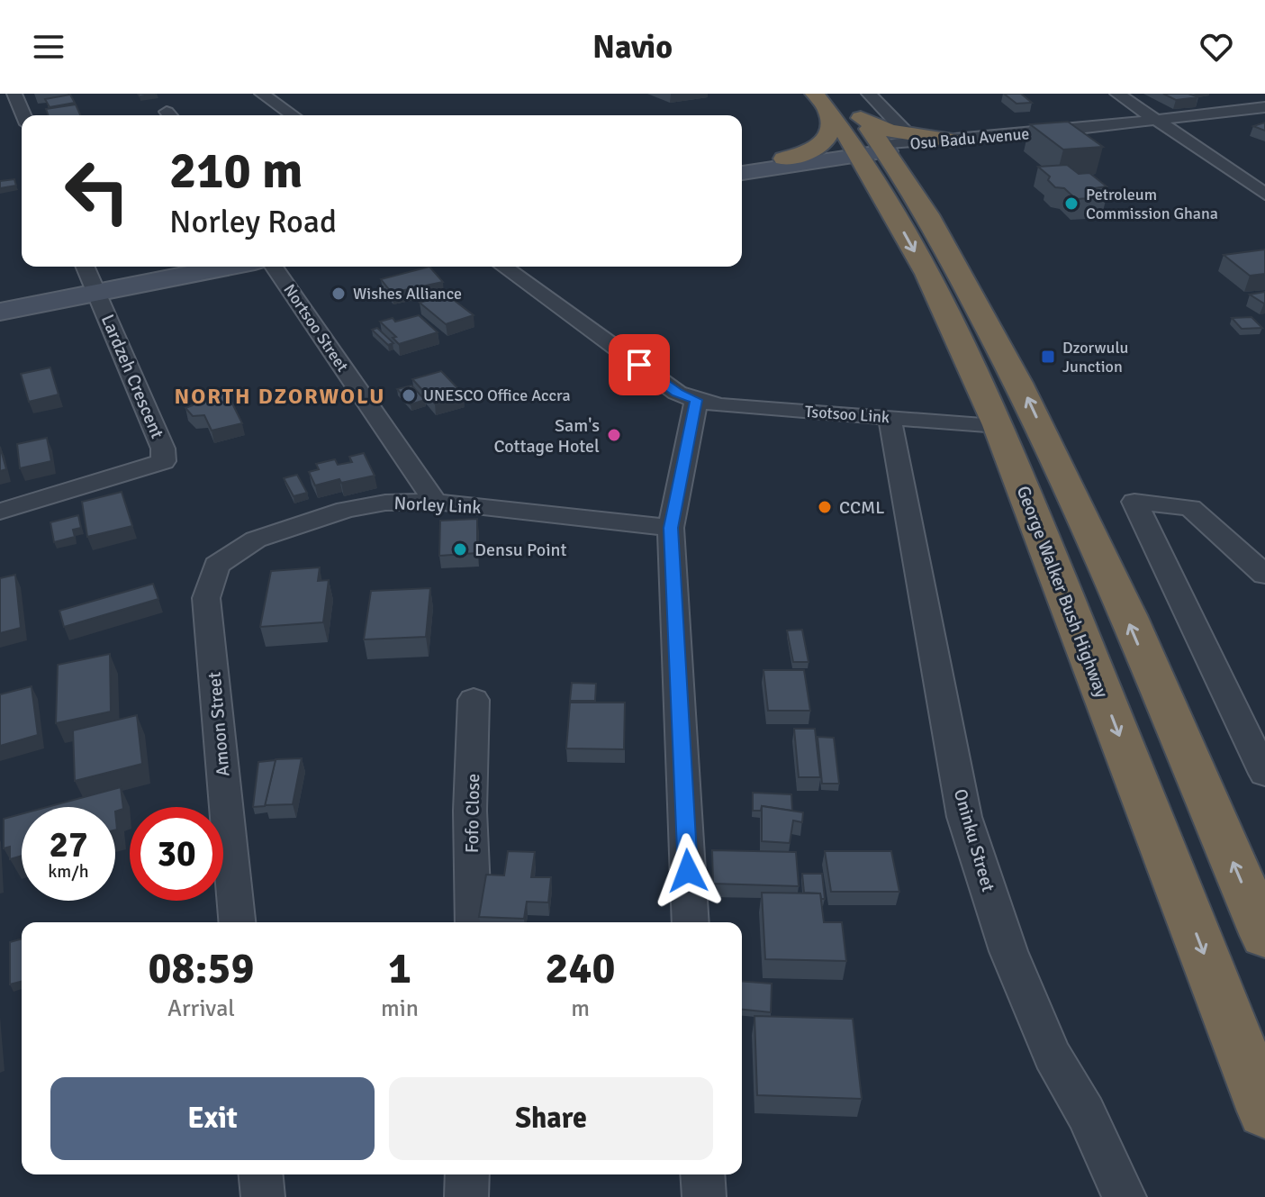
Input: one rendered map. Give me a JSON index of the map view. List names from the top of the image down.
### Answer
{
  "streets": {
    "highway": ["George Walker Bush Highway"],
    "street": [
      "Osu Badu Avenue",
      "Nortsoo Street",
      "Lardzeh Crescent",
      "Tsotsoo Link",
      "Norley Link",
      "Amoon Street",
      "Fofo Close",
      "Oninku Street"
    ]
  },
  "crossings": [
    ["Osu Badu Avenue", "George Walker Bush Highway"],
    ["Nortsoo Street", "Norley Link"],
    ["Tsotsoo Link", "George Walker Bush Highway"],
    ["Tsotsoo Link", "Oninku Street"],
    ["Norley Link", "Amoon Street"]
  ],
  "districts": ["NORTH DZORWOLU"],
  "places": {
    "other": [
      "Petroleum Commission Ghana",
      "Wishes Alliance",
      "UNESCO Office Accra",
      "Sam's Cottage Hotel",
      "CCML",
      "Densu Point"
    ],
    "transit": ["Dzorwulu Junction"]
  },
  "page": {
    "header": "Navio",
    "turn": ["210 m", "Norley Road"],
    "speed": "27 km/h",
    "limit": "30",
    "eta": [
      "08:59",
      "Arrival",
      "1",
      "min",
      "240",
      "m"
    ],
    "buttons": ["Exit", "Share"]
  }
}
